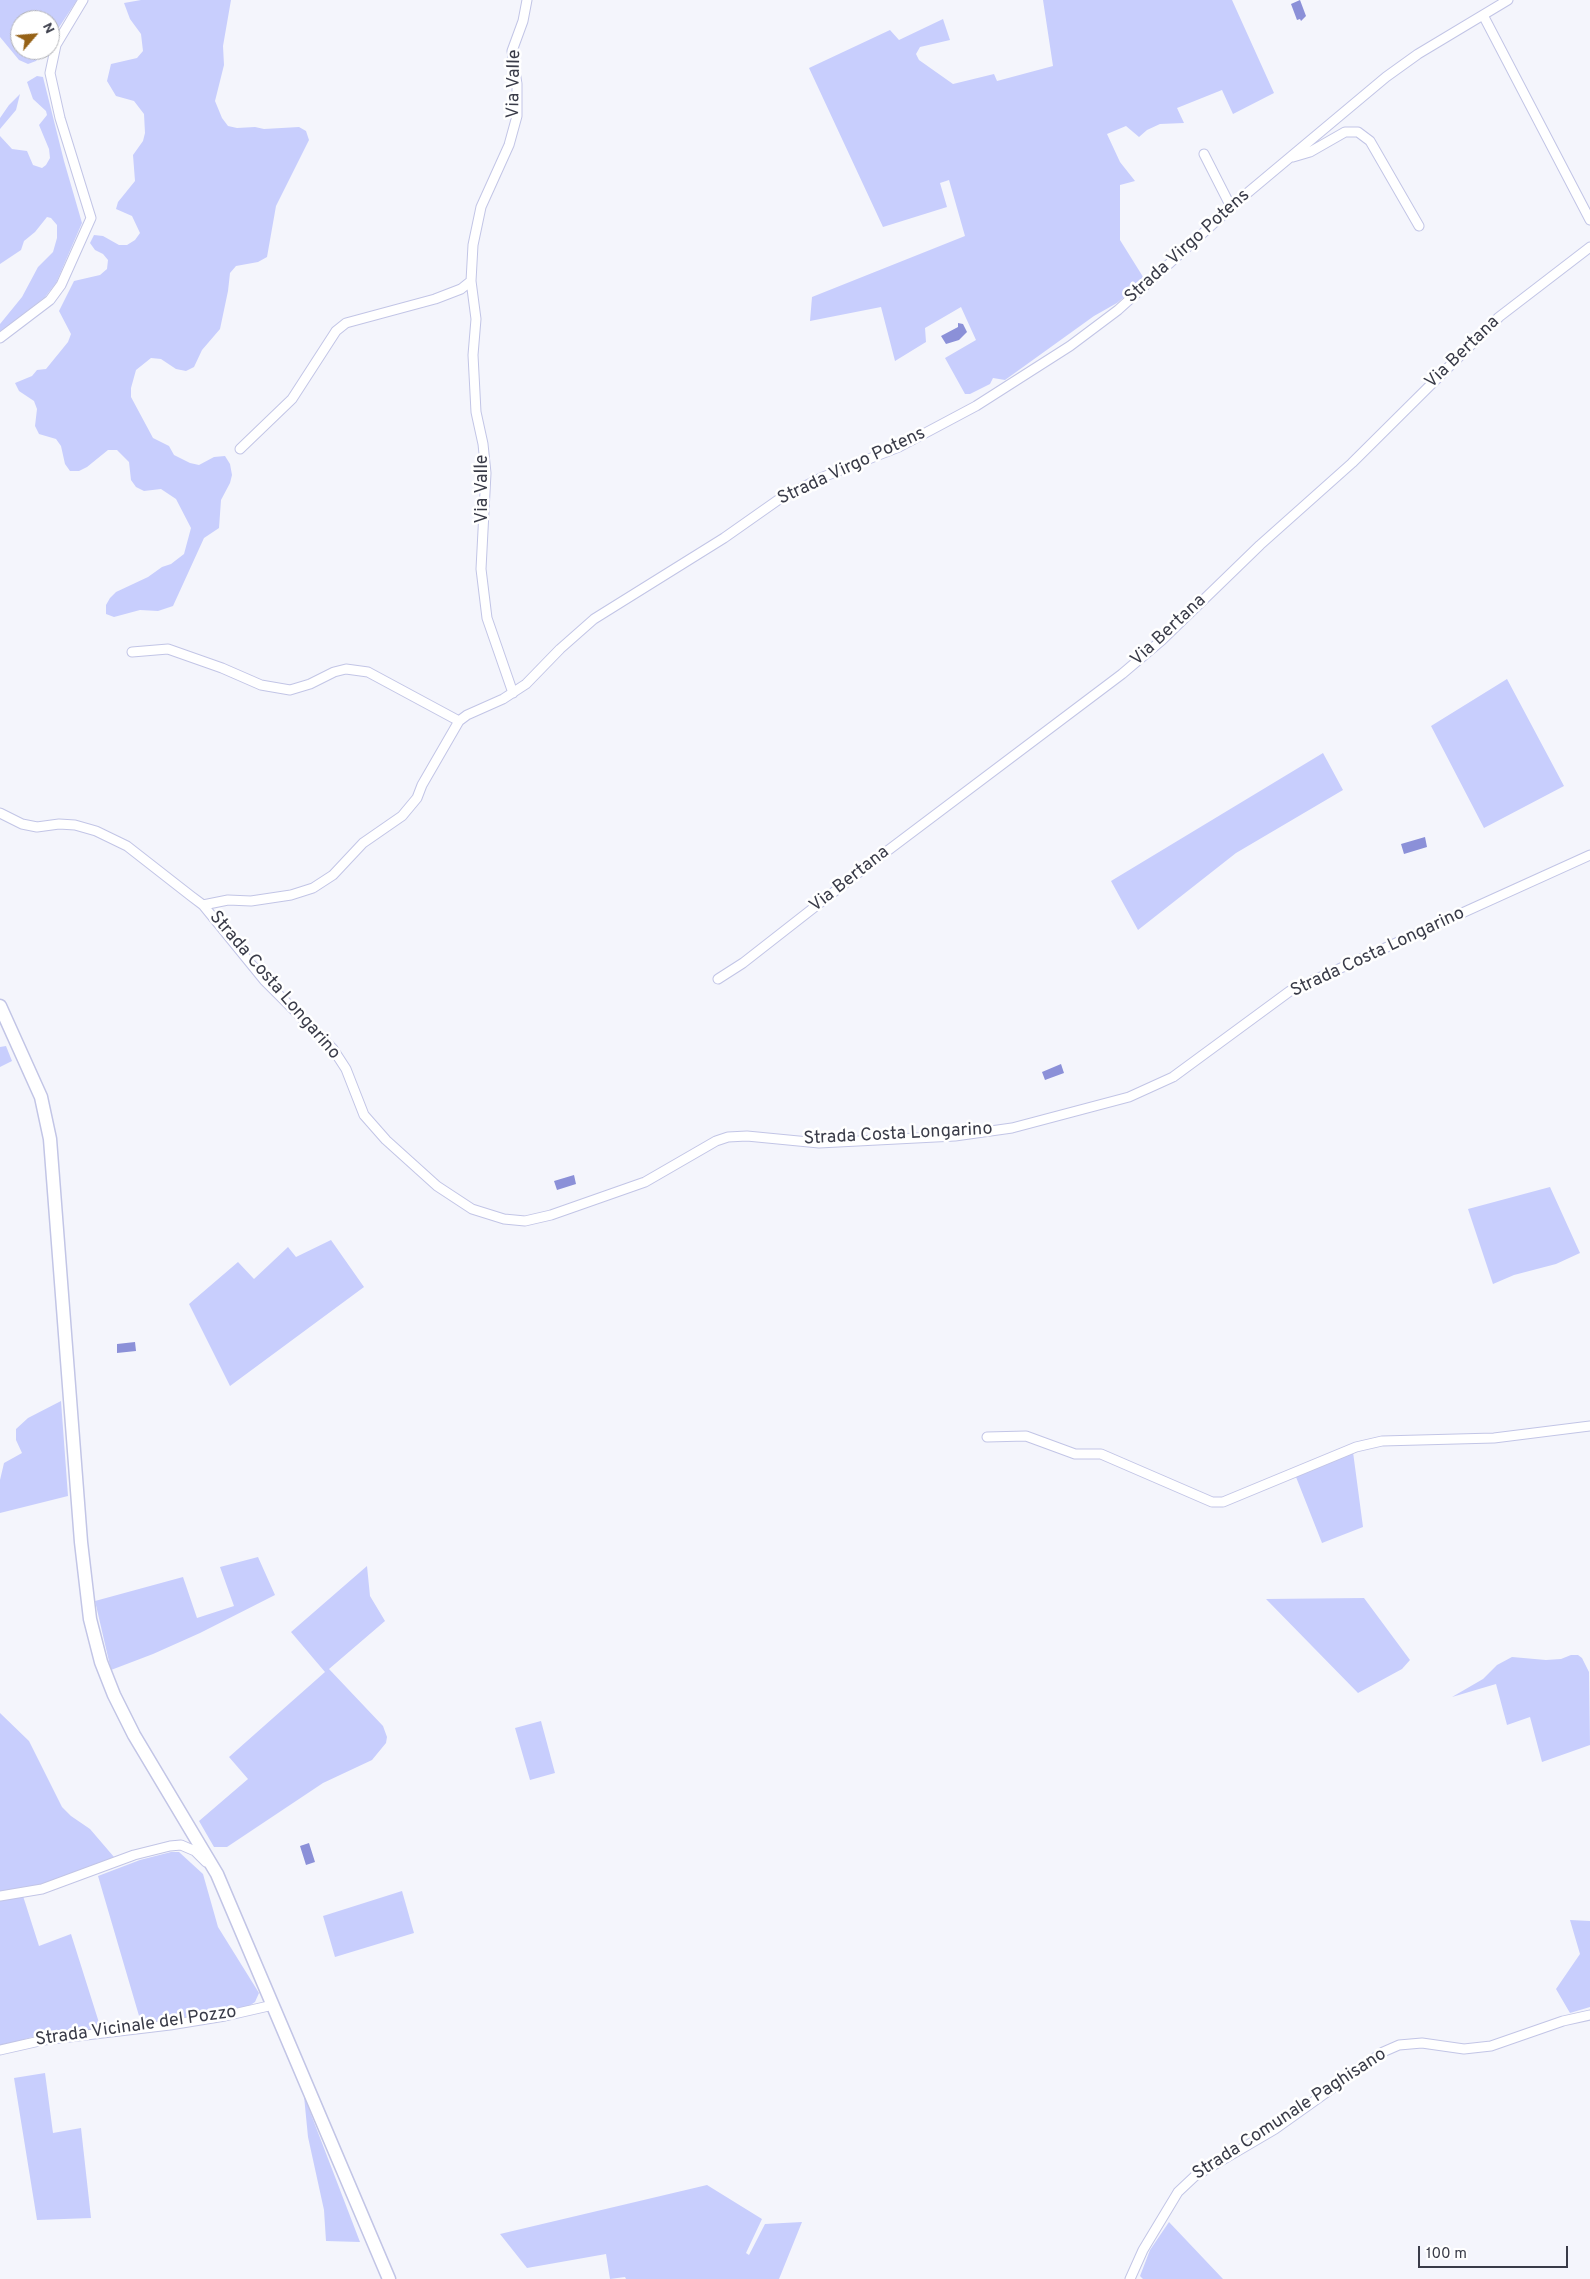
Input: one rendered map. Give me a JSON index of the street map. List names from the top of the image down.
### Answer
{
  "streets": {
    "street": [
      "Via Valle",
      "Strada Virgo Potens",
      "Via Bertana",
      "Strada Costa Longarino",
      "Strada Vicinale del Pozzo",
      "Strada Comunale Paghisano"
    ]
  },
  "crossings": [
    ["Via Valle", "Strada Virgo Potens"],
    ["Strada Virgo Potens", "Strada Costa Longarino"]
  ],
  "scale_bar": "100 m",
  "north": "top right"
}
